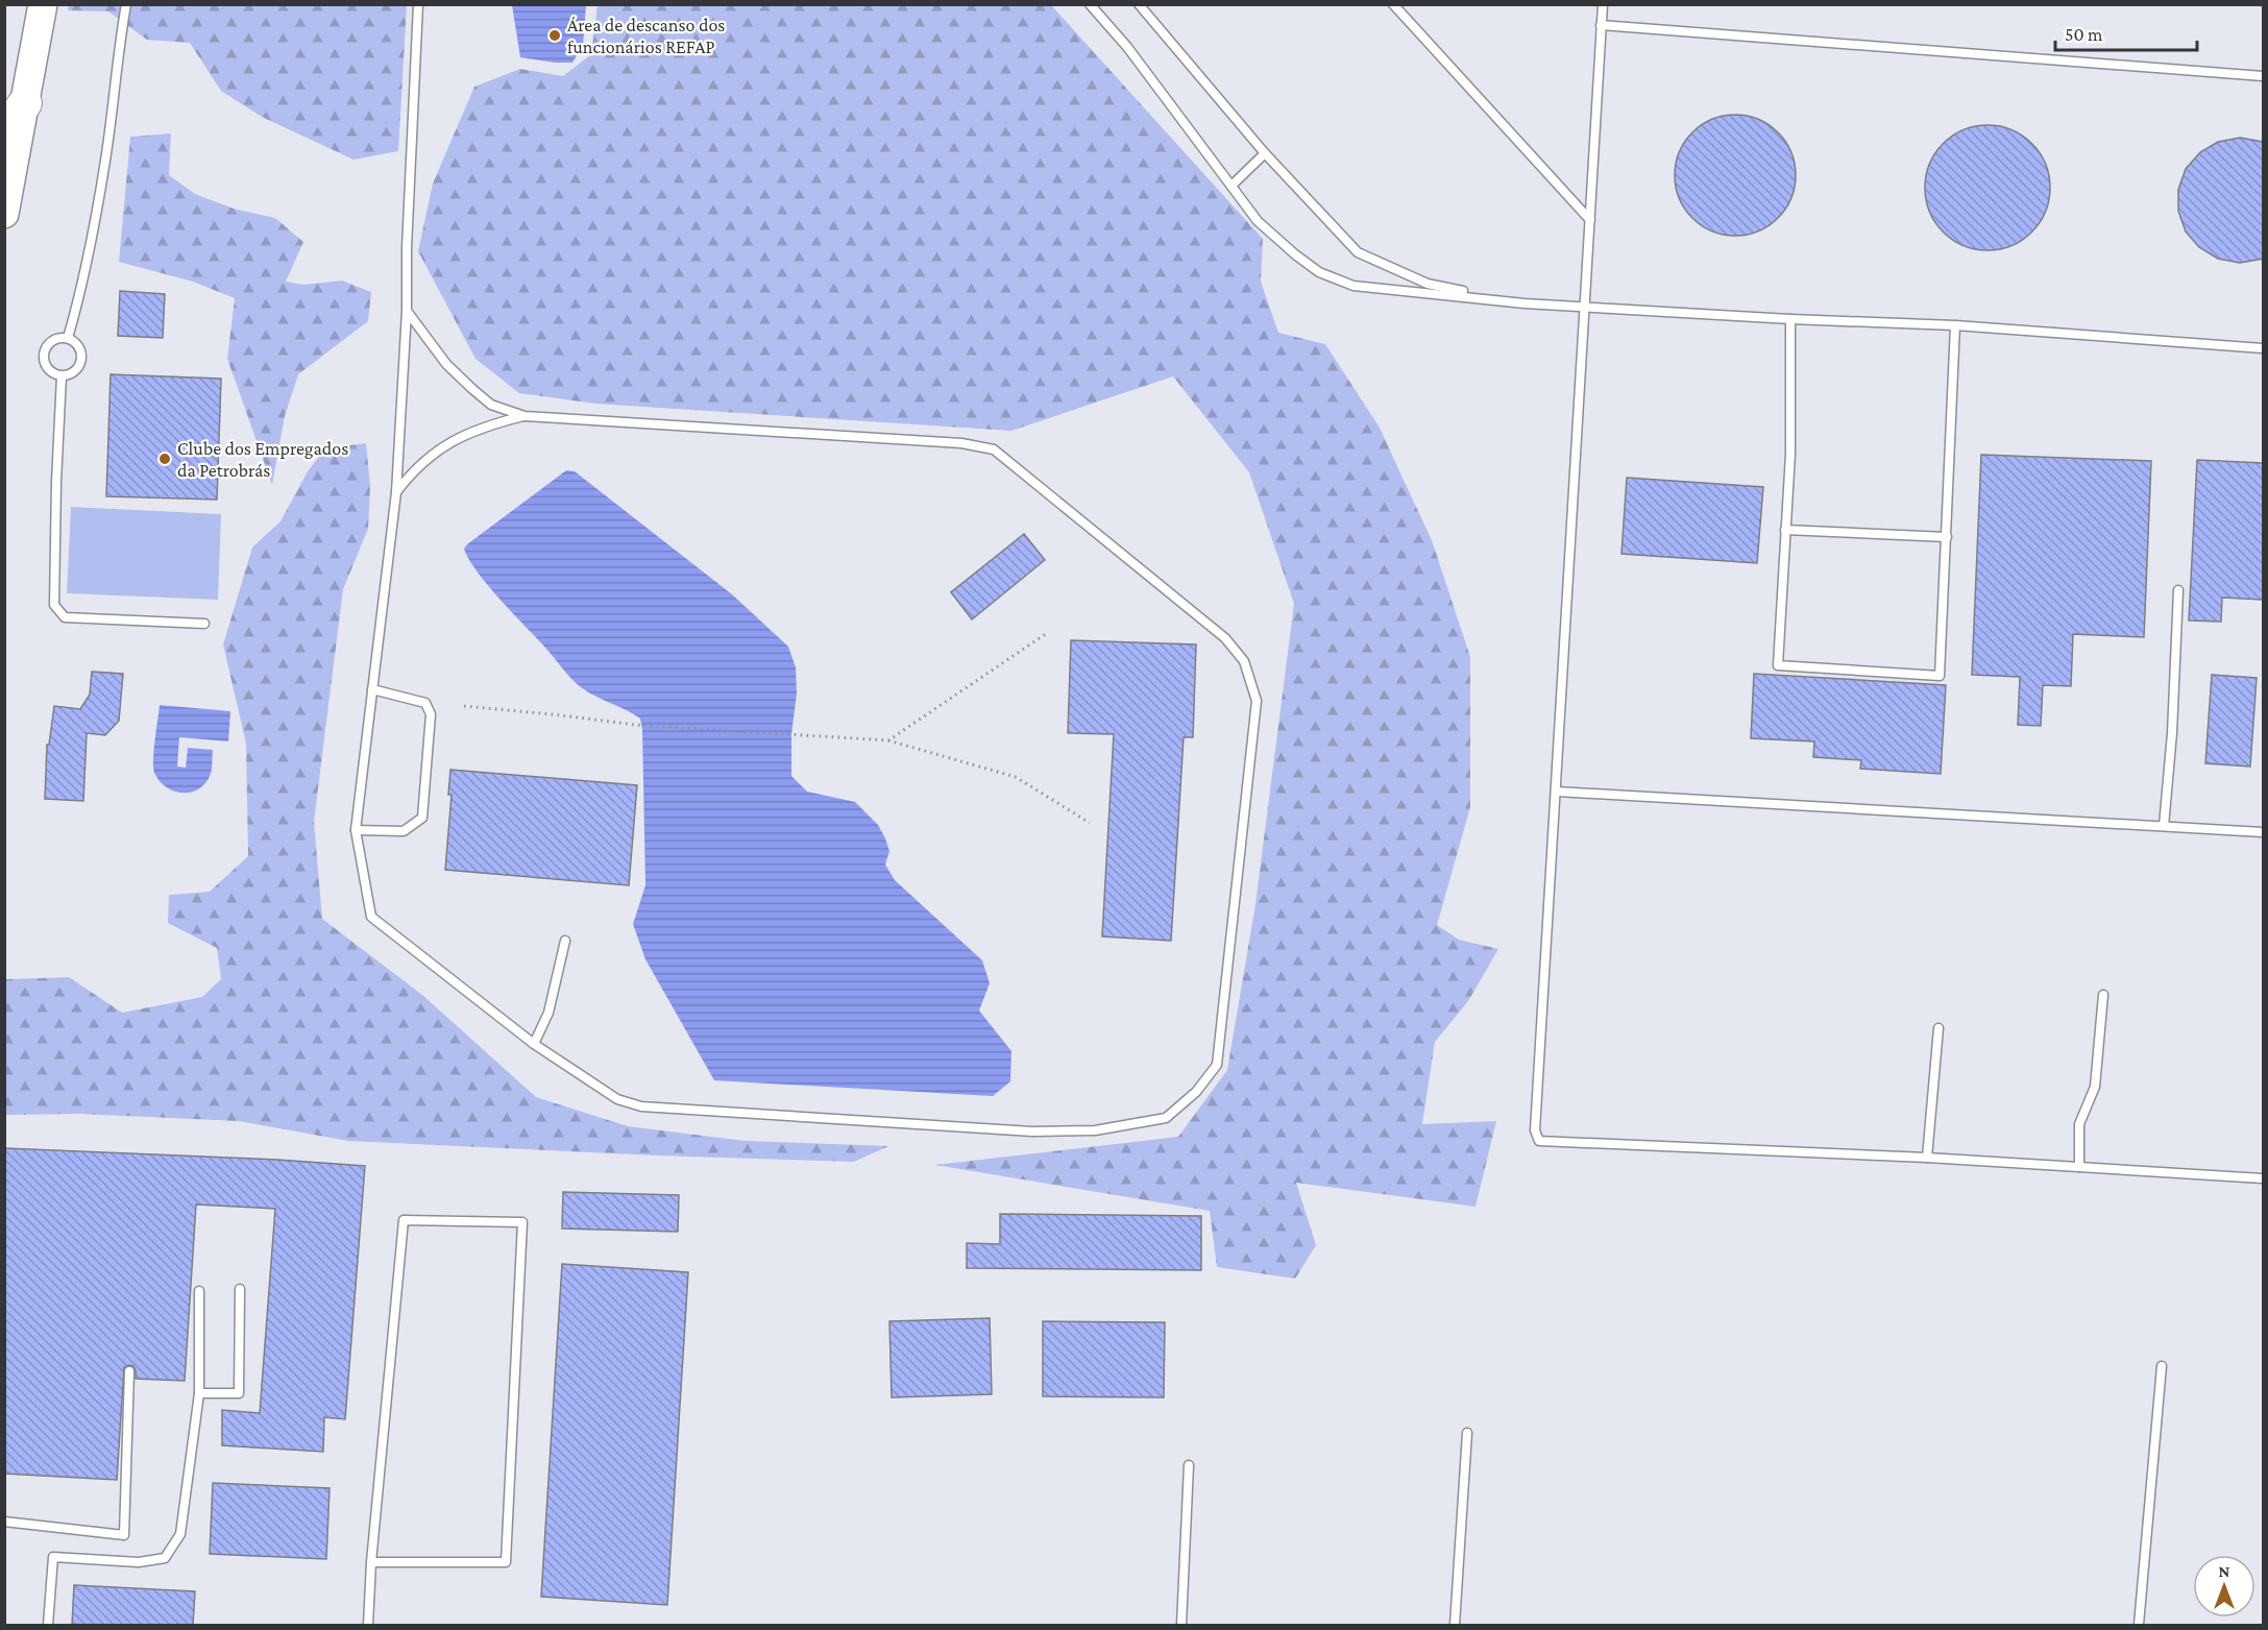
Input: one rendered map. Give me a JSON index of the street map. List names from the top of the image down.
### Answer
{
  "places": ["Área de descanso dos funcionários REFAP", "Clube dos Empregados da Petrobrás"],
  "scale_bar": "50 m",
  "north": "top"
}
